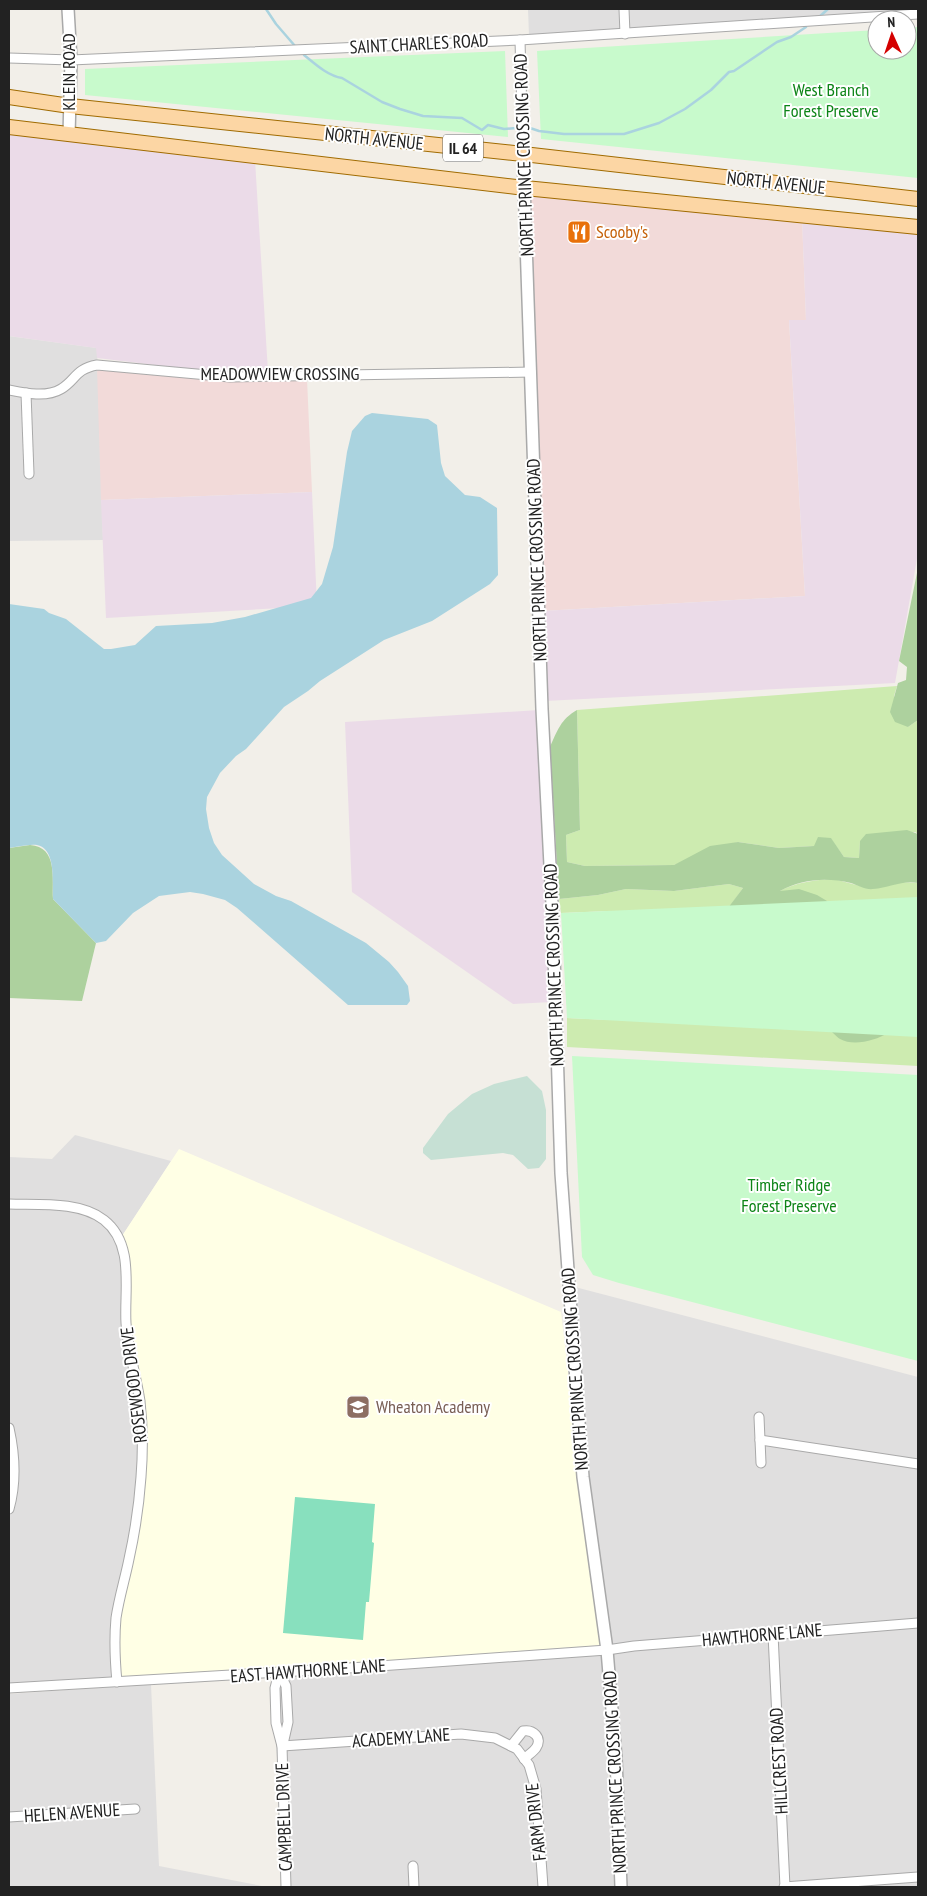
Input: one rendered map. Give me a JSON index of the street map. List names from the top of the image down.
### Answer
{
  "streets": {
    "main road": ["NORTH AVENUE", "IL 64"],
    "street": [
      "SAINT CHARLES ROAD",
      "KLEIN ROAD",
      "NORTH PRINCE CROSSING ROAD",
      "MEADOWVIEW CROSSING",
      "ROSEWOOD DRIVE",
      "HAWTHORNE LANE",
      "EAST HAWTHORNE LANE",
      "ACADEMY LANE",
      "HILLCREST ROAD",
      "HELEN AVENUE",
      "CAMPBELL DRIVE",
      "FARM DRIVE"
    ]
  },
  "crossings": [
    ["SAINT CHARLES ROAD", "KLEIN ROAD"],
    ["SAINT CHARLES ROAD", "NORTH PRINCE CROSSING ROAD"],
    ["KLEIN ROAD", "NORTH AVENUE"],
    ["NORTH AVENUE", "NORTH PRINCE CROSSING ROAD"],
    ["NORTH PRINCE CROSSING ROAD", "MEADOWVIEW CROSSING"],
    ["NORTH PRINCE CROSSING ROAD", "HAWTHORNE LANE"],
    ["NORTH PRINCE CROSSING ROAD", "EAST HAWTHORNE LANE"],
    ["ROSEWOOD DRIVE", "EAST HAWTHORNE LANE"],
    ["HAWTHORNE LANE", "EAST HAWTHORNE LANE"],
    ["HAWTHORNE LANE", "HILLCREST ROAD"],
    ["EAST HAWTHORNE LANE", "CAMPBELL DRIVE"],
    ["ACADEMY LANE", "CAMPBELL DRIVE"],
    ["ACADEMY LANE", "FARM DRIVE"]
  ],
  "parks": ["West Branch Forest Preserve", "Timber Ridge Forest Preserve"],
  "places": {
    "restaurant": ["Scooby's"],
    "school or university": ["Wheaton Academy"]
  },
  "north": "top"
}
